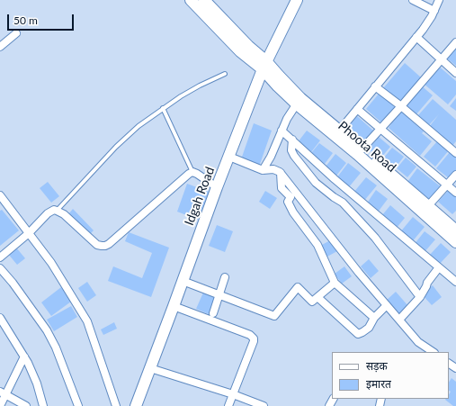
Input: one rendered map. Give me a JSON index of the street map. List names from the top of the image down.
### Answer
{
  "streets": {
    "street": ["Phoota Road", "Idgah Road"]
  },
  "crossings": [
    ["Phoota Road", "Idgah Road"]
  ],
  "legend": ["सड़क", "इमारत"],
  "scale_bar": "50 m"
}
